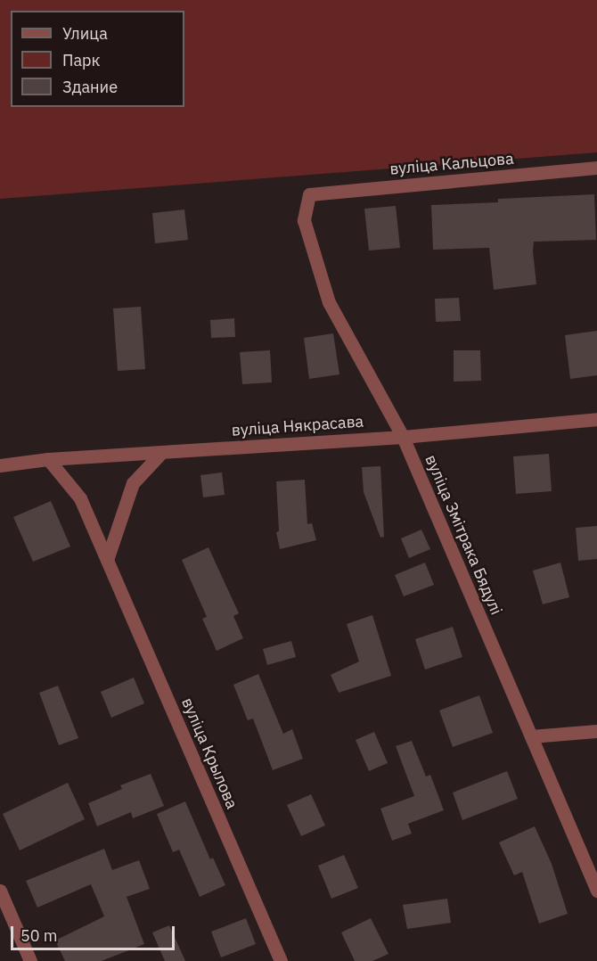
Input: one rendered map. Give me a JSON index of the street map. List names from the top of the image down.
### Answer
{
  "streets": {
    "street": [
      "вуліца Кальцова",
      "вуліца Някрасава",
      "вуліца Змітрака Бядулі",
      "вуліца Крылова"
    ]
  },
  "crossings": [
    ["вуліца Кальцова", "вуліца Змітрака Бядулі"],
    ["вуліца Някрасава", "вуліца Змітрака Бядулі"],
    ["вуліца Някрасава", "вуліца Крылова"]
  ],
  "legend": ["Улица", "Парк", "Здание"],
  "scale_bar": "50 m"
}
